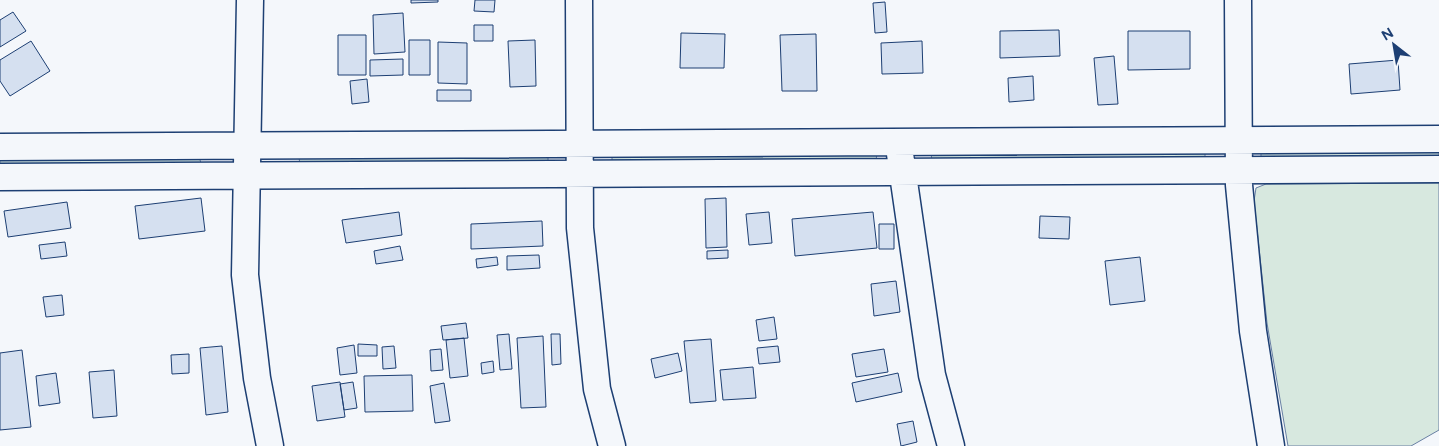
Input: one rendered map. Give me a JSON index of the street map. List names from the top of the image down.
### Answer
{
  "north": "top left"
}
